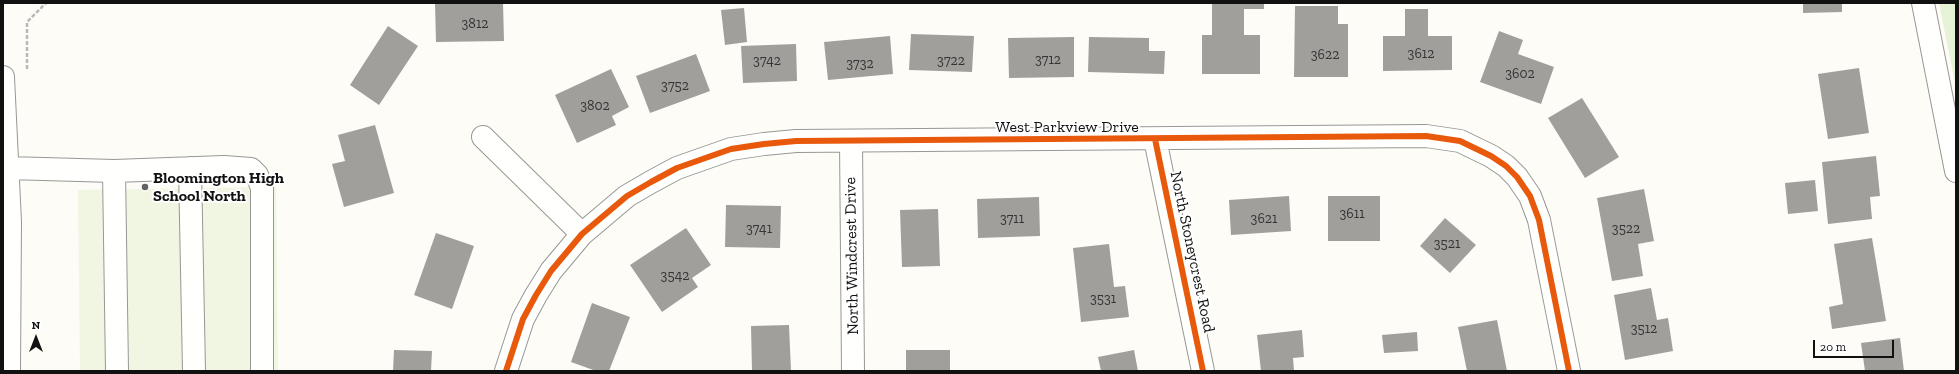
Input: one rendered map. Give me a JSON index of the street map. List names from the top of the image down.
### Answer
{
  "streets": {
    "street": ["West Parkview Drive", "North Stoneycrest Road", "North Windcrest Drive"]
  },
  "crossings": [
    ["West Parkview Drive", "North Stoneycrest Road"],
    ["West Parkview Drive", "North Windcrest Drive"]
  ],
  "places": ["Bloomington High School North"],
  "house_numbers": [
    "3812",
    "3612",
    "3622",
    "3712",
    "3742",
    "3722",
    "3732",
    "3602",
    "3752",
    "3802",
    "3611",
    "3711",
    "3621",
    "3741",
    "3522",
    "3521",
    "3542",
    "3531",
    "3512"
  ],
  "scale_bar": "20 m",
  "north": "top"
}
